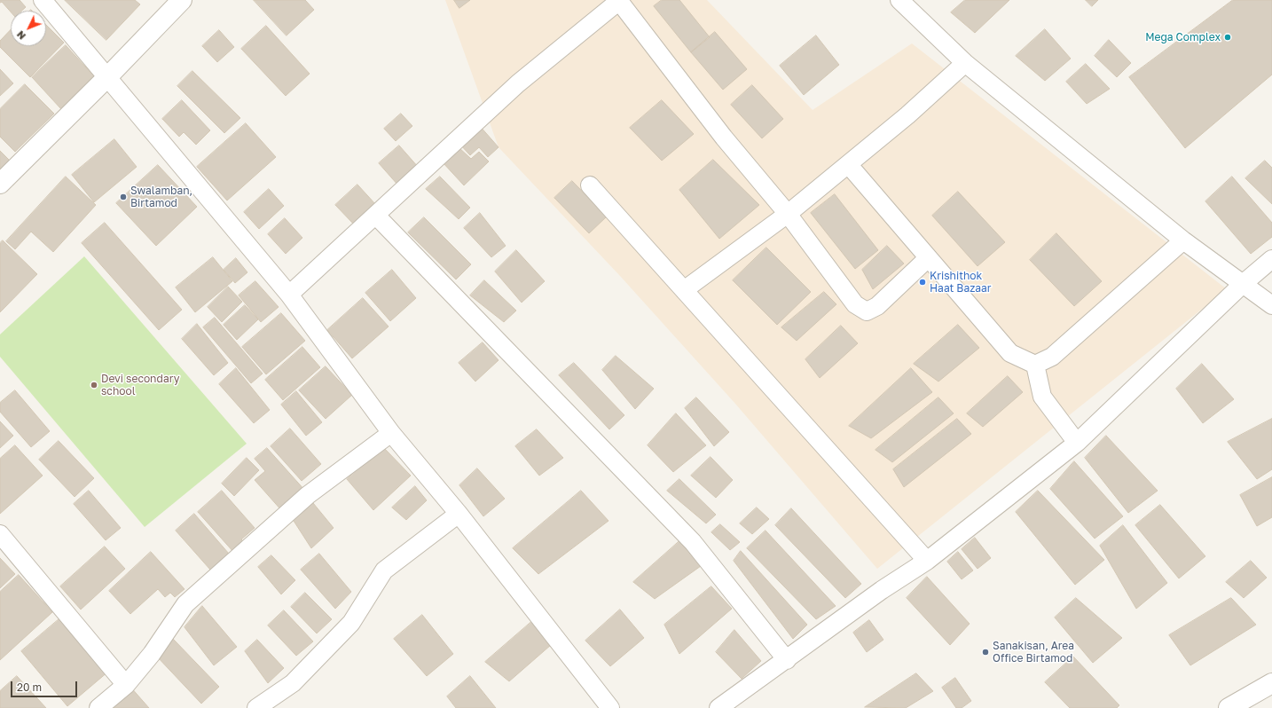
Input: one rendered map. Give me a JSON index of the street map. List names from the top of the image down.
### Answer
{
  "places": [
    "Mega Complex",
    "Swalamban, Birtamod",
    "Krishithok Haat Bazaar",
    "Devi secondary school",
    "Sanakisan, Area Office Birtamod"
  ],
  "scale_bar": "20 m",
  "north": "bottom left"
}
